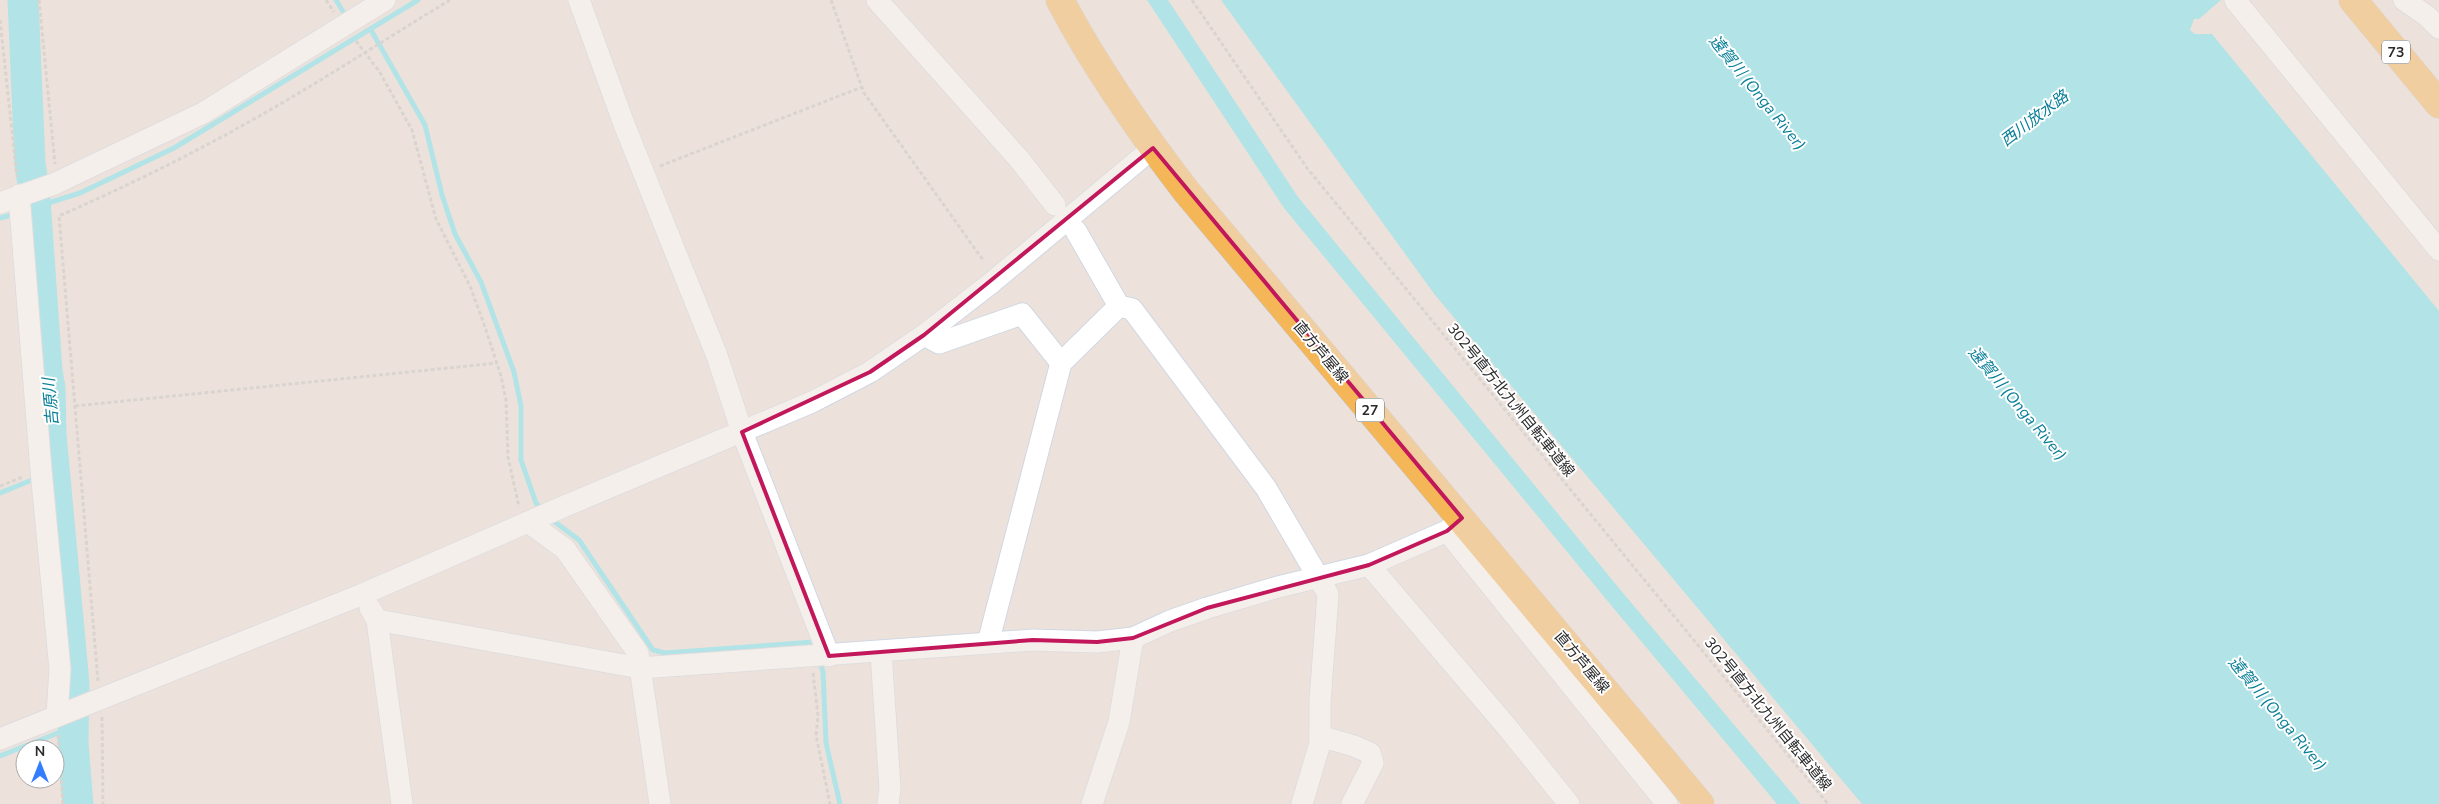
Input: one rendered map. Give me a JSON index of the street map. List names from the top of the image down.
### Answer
{
  "streets": {
    "main road": ["73", "直方芦屋線", "27"],
    "path": ["302号直方北九州自転車道線"]
  },
  "water": ["遠賀川 (Onga River)", "西川放水路", "吉原川"],
  "north": "top"
}
